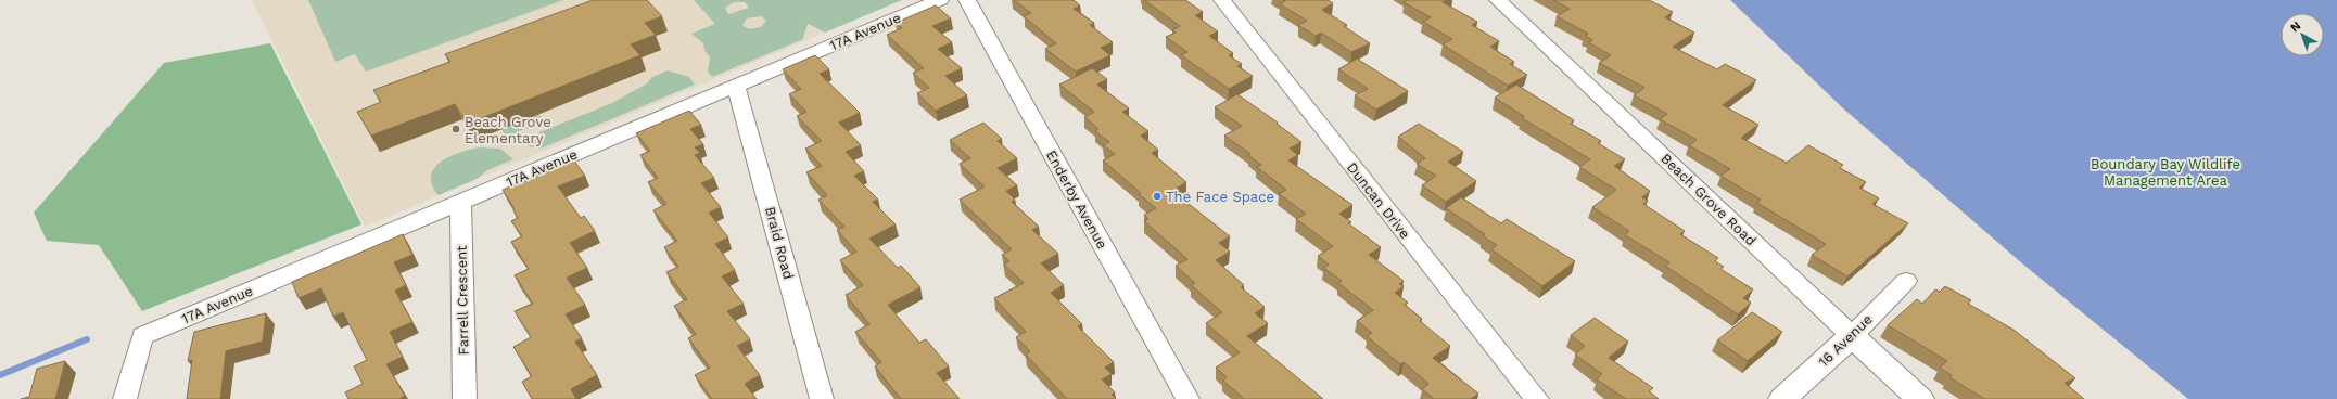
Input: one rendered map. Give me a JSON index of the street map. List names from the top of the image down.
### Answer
{
  "streets": {
    "street": [
      "17A Avenue",
      "Enderby Avenue",
      "Beach Grove Road",
      "Duncan Drive",
      "Braid Road",
      "Farrell Crescent",
      "16 Avenue"
    ]
  },
  "crossings": [
    ["17A Avenue", "Braid Road"],
    ["17A Avenue", "Farrell Crescent"],
    ["Beach Grove Road", "16 Avenue"]
  ],
  "parks": ["Boundary Bay Wildlife Management Area"],
  "places": ["Beach Grove Elementary", "The Face Space"],
  "north": "top left"
}
